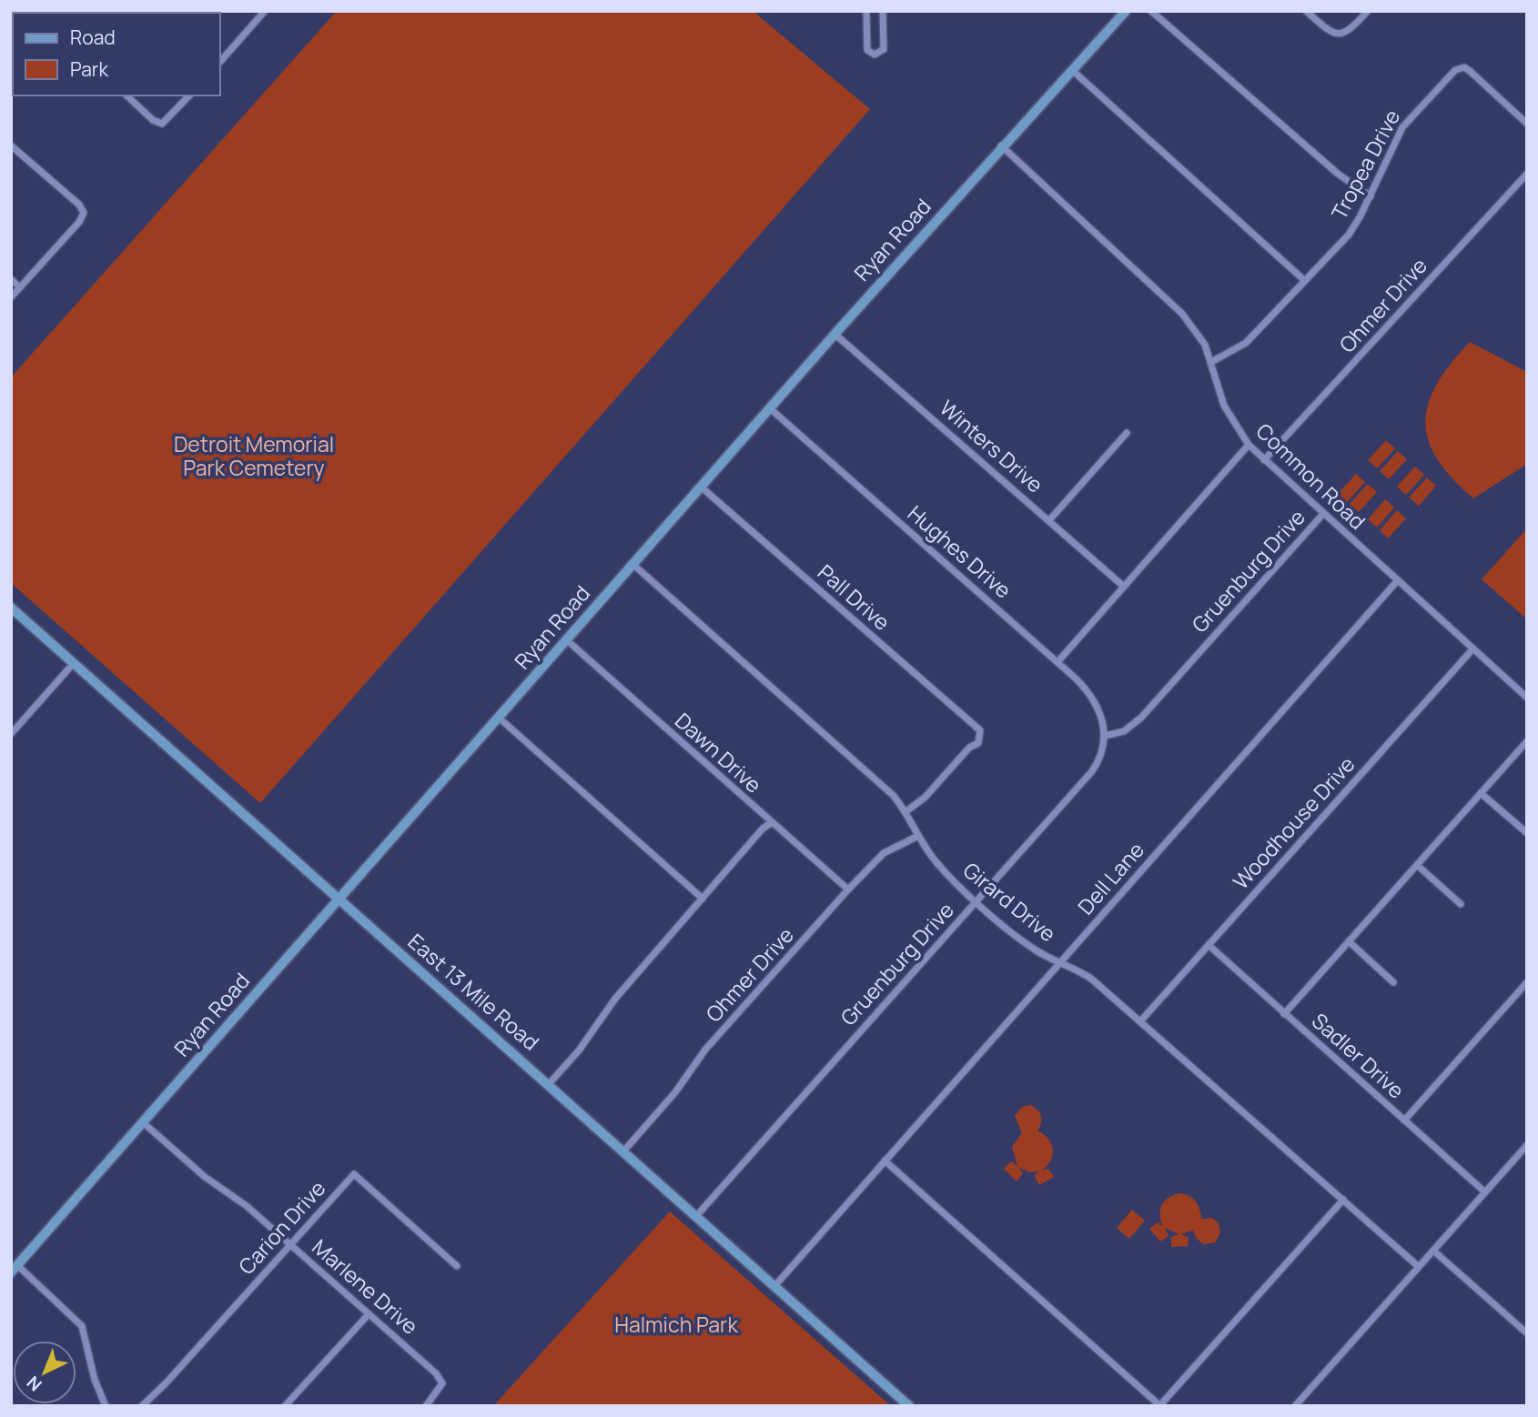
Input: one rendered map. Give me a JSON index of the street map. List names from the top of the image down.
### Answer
{
  "streets": {
    "main road": ["Ryan Road", "East 13 Mile Road"],
    "street": [
      "Tropea Drive",
      "Ohmer Drive",
      "Winters Drive",
      "Common Road",
      "Hughes Drive",
      "Gruenburg Drive",
      "Pall Drive",
      "Dawn Drive",
      "Woodhouse Drive",
      "Dell Lane",
      "Girard Drive",
      "Sadler Drive",
      "Carion Drive",
      "Marlene Drive"
    ]
  },
  "crossings": [
    ["Tropea Drive", "Common Road"],
    ["Ryan Road", "Winters Drive"],
    ["Ryan Road", "Common Road"],
    ["Ryan Road", "Hughes Drive"],
    ["Ryan Road", "Pall Drive"],
    ["Ryan Road", "Dawn Drive"],
    ["Ryan Road", "Girard Drive"],
    ["Ryan Road", "East 13 Mile Road"],
    ["Ryan Road", "Marlene Drive"],
    ["Ohmer Drive", "Common Road"],
    ["Ohmer Drive", "Dawn Drive"],
    ["Ohmer Drive", "Girard Drive"],
    ["Ohmer Drive", "East 13 Mile Road"],
    ["Common Road", "Gruenburg Drive"],
    ["Common Road", "Woodhouse Drive"],
    ["Common Road", "Dell Lane"],
    ["Hughes Drive", "Gruenburg Drive"],
    ["Gruenburg Drive", "Girard Drive"],
    ["Gruenburg Drive", "East 13 Mile Road"],
    ["Pall Drive", "Girard Drive"],
    ["Woodhouse Drive", "Girard Drive"],
    ["Woodhouse Drive", "Sadler Drive"],
    ["Dell Lane", "Girard Drive"],
    ["Dell Lane", "East 13 Mile Road"],
    ["Carion Drive", "Marlene Drive"]
  ],
  "parks": ["Detroit Memorial Park Cemetery", "Halmich Park"],
  "legend": ["Road", "Park"],
  "north": "bottom left"
}
